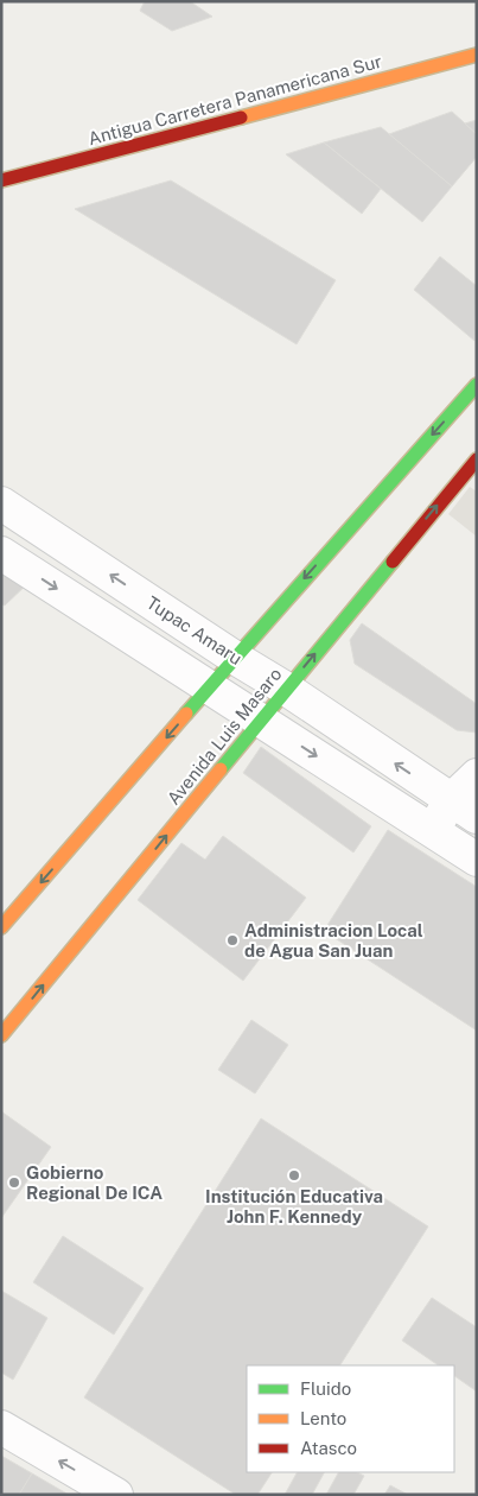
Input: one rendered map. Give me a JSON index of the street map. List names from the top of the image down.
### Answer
{
  "streets": {
    "highway": ["Antigua Carretera Panamericana Sur", "Avenida Luis Masaro"],
    "street": ["Tupac Amaru"]
  },
  "crossings": [
    ["Tupac Amaru", "Avenida Luis Masaro"]
  ],
  "places": ["Administracion Local de Agua San Juan", "Institución Educativa John F. Kennedy", "Gobierno Regional De ICA"],
  "legend": ["Fluido", "Lento", "Atasco"]
}
